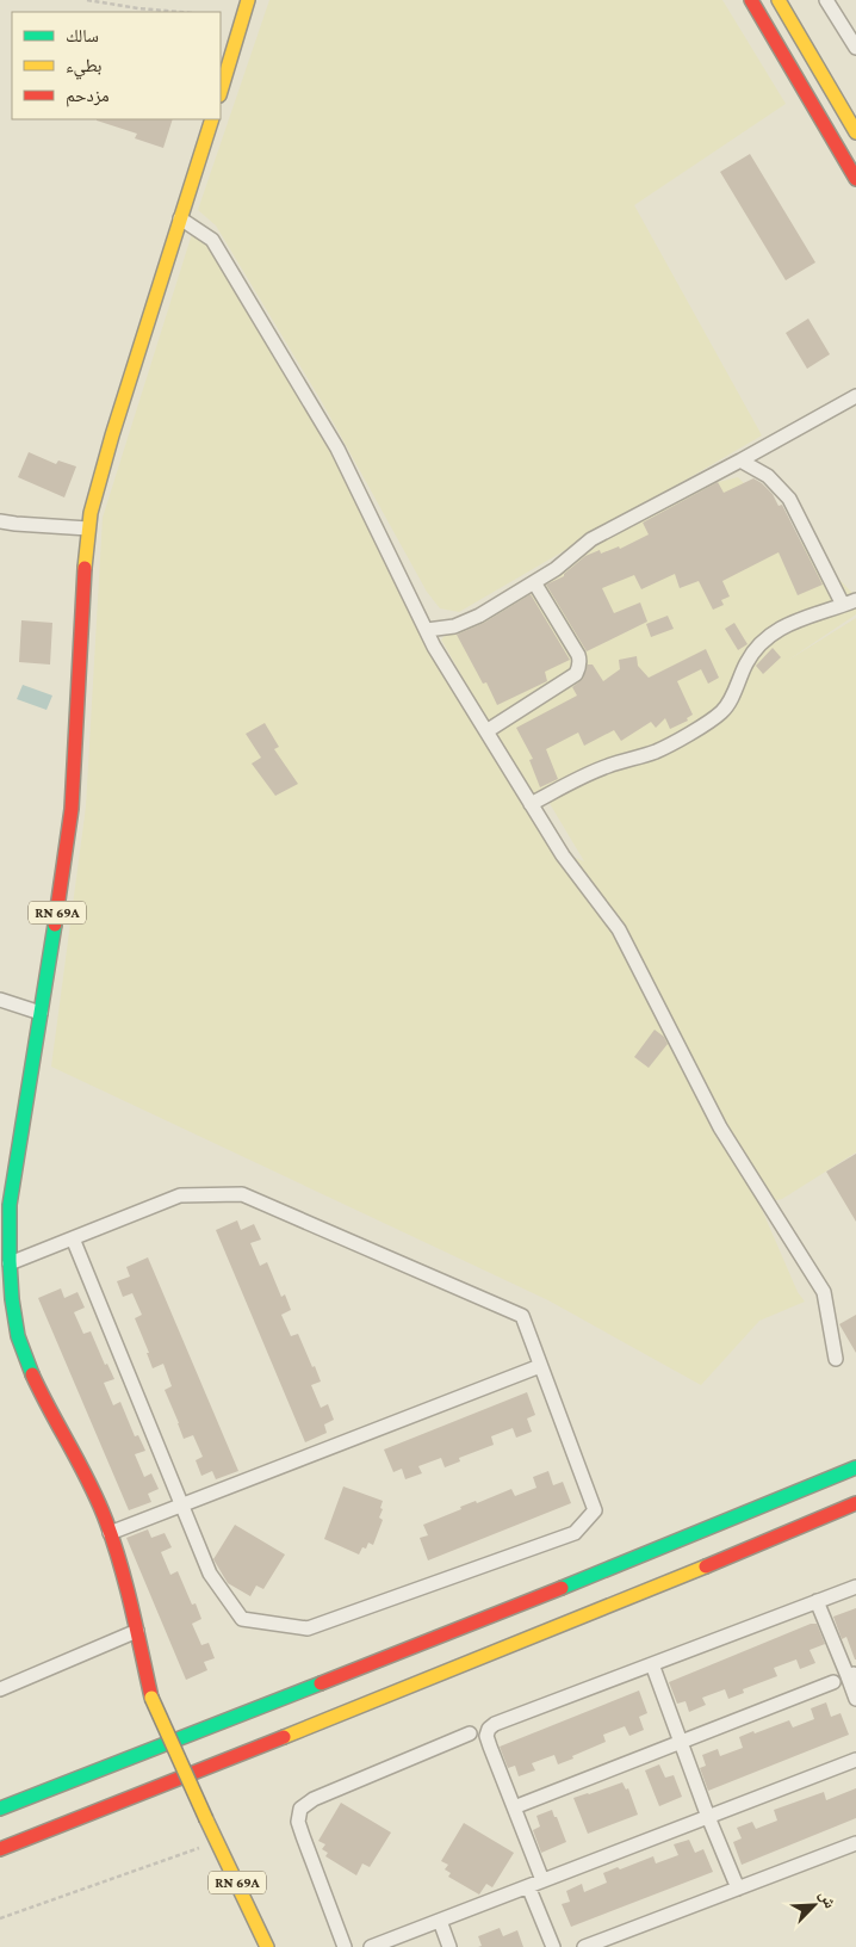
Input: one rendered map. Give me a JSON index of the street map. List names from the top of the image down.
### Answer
{
  "streets": {
    "main road": ["RN 69A"]
  },
  "legend": ["سالك", "بطيء", "مزدحم"],
  "north": "top right"
}
